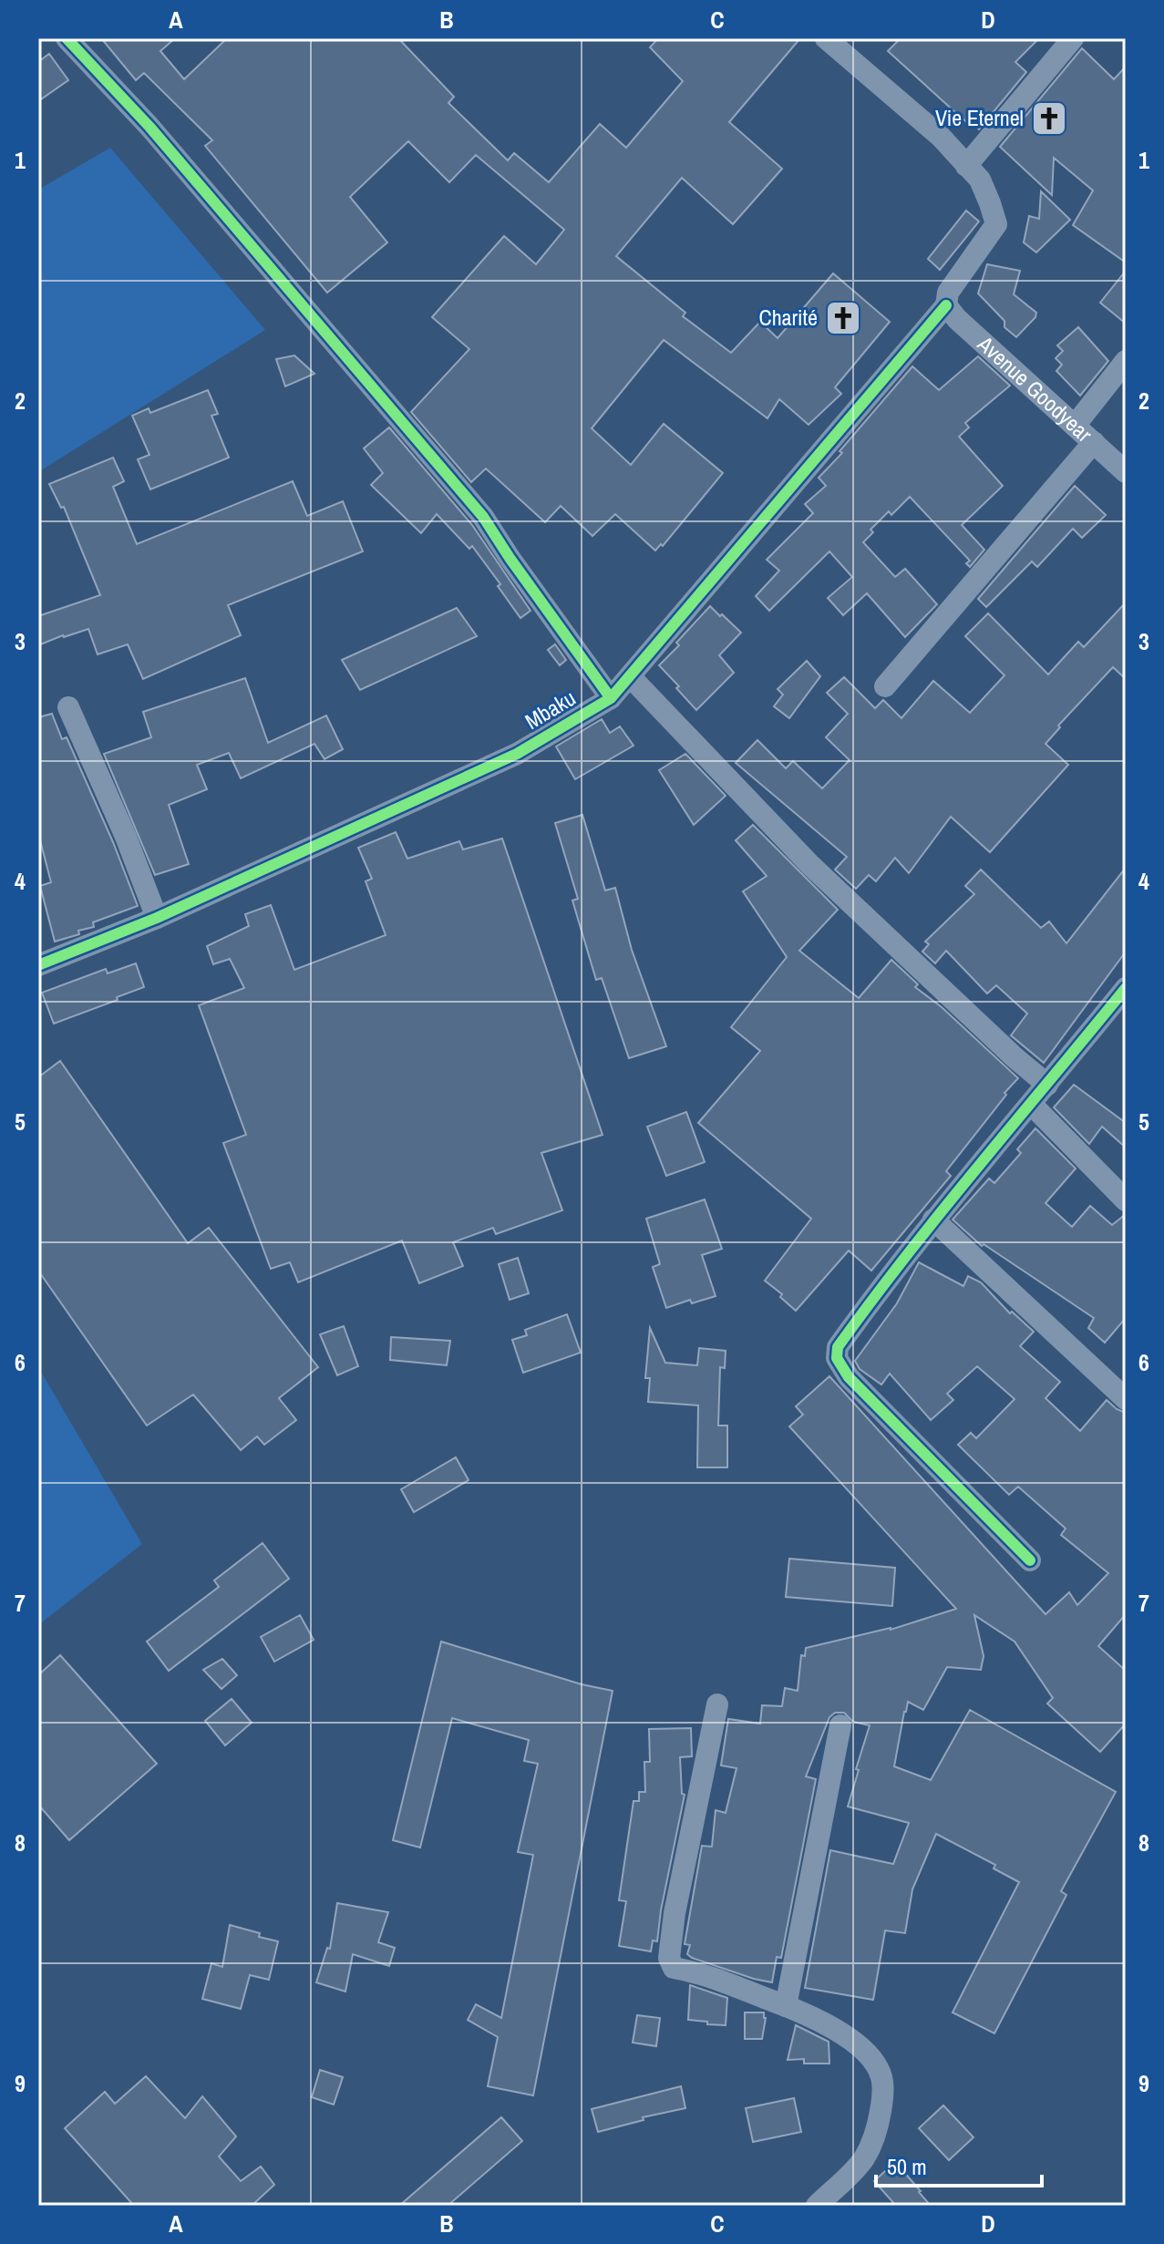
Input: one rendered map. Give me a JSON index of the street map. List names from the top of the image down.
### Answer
{
  "streets": {
    "street": ["Avenue Goodyear", "Mbaku"]
  },
  "crossings": [
    ["Avenue Goodyear", "Mbaku"]
  ],
  "places": {
    "church": ["Vie Eternel", "Charité"]
  },
  "scale_bar": "50 m",
  "grid": {
    "columns": [
      "A",
      "B",
      "C",
      "D"
    ],
    "rows": [
      "1",
      "2",
      "3",
      "4",
      "5",
      "6",
      "7",
      "8",
      "9"
    ]
  }
}
